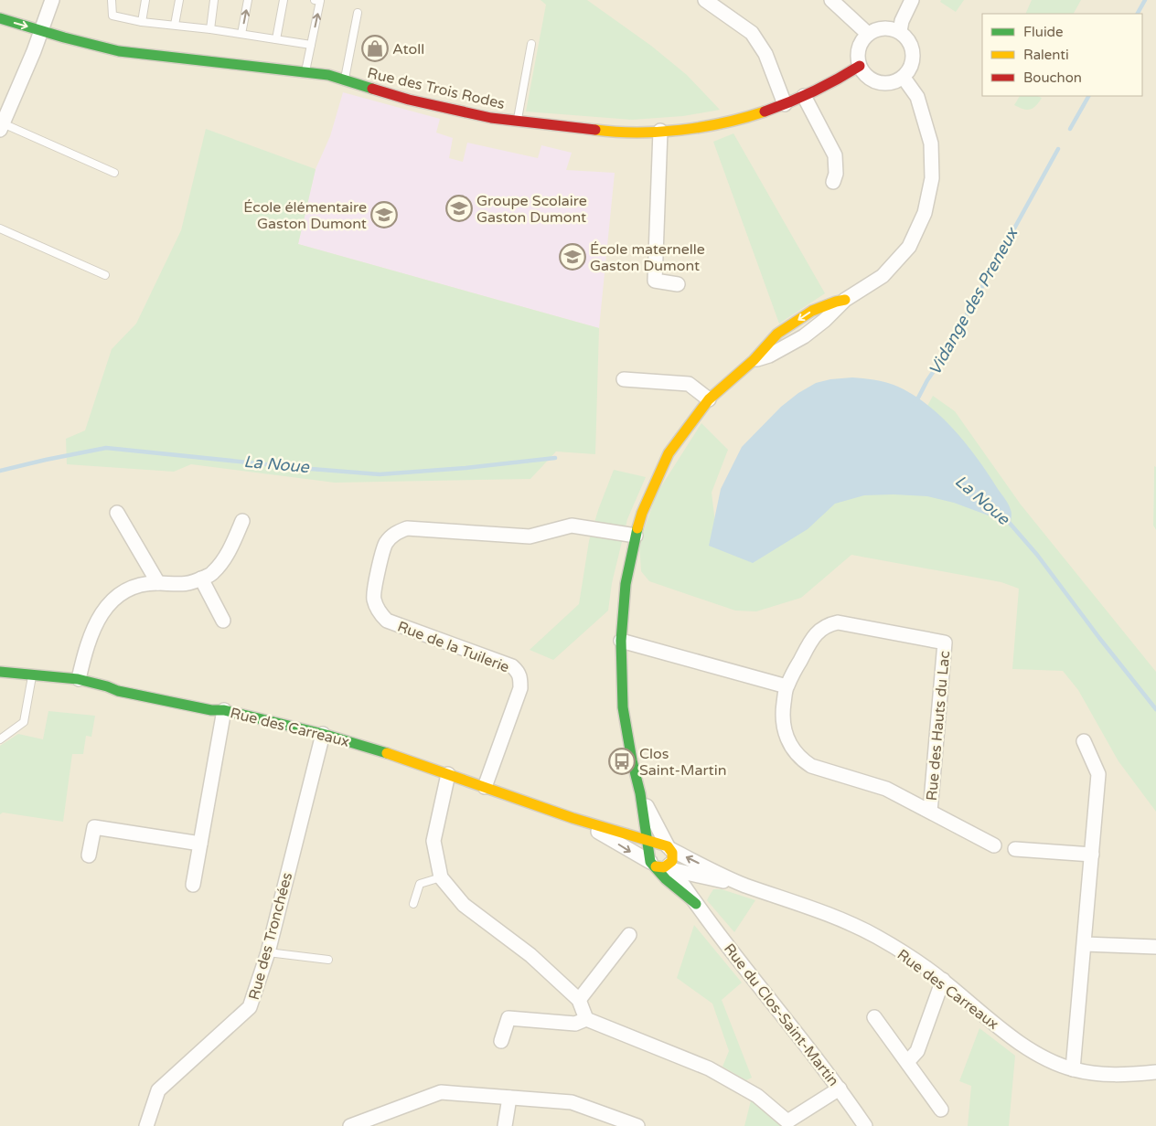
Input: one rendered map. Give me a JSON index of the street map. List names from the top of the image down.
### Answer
{
  "streets": {
    "street": [
      "Rue des Trois Rodes",
      "Rue de la Tuilerie",
      "Rue des Hauts du Lac",
      "Rue des Carreaux",
      "Rue des Tronchées",
      "Rue du Clos-Saint-Martin"
    ]
  },
  "crossings": [
    ["Rue de la Tuilerie", "Rue des Carreaux"],
    ["Rue des Carreaux", "Rue des Tronchées"],
    ["Rue des Carreaux", "Rue du Clos-Saint-Martin"]
  ],
  "water": ["Vidange des Preneux", "La Noue"],
  "places": {
    "shop": ["Atoll"],
    "school or university": ["Groupe Scolaire Gaston Dumont", "École élémentaire Gaston Dumont", "École maternelle Gaston Dumont"],
    "bus stop": ["Clos Saint-Martin"]
  },
  "legend": ["Fluide", "Ralenti", "Bouchon"]
}
